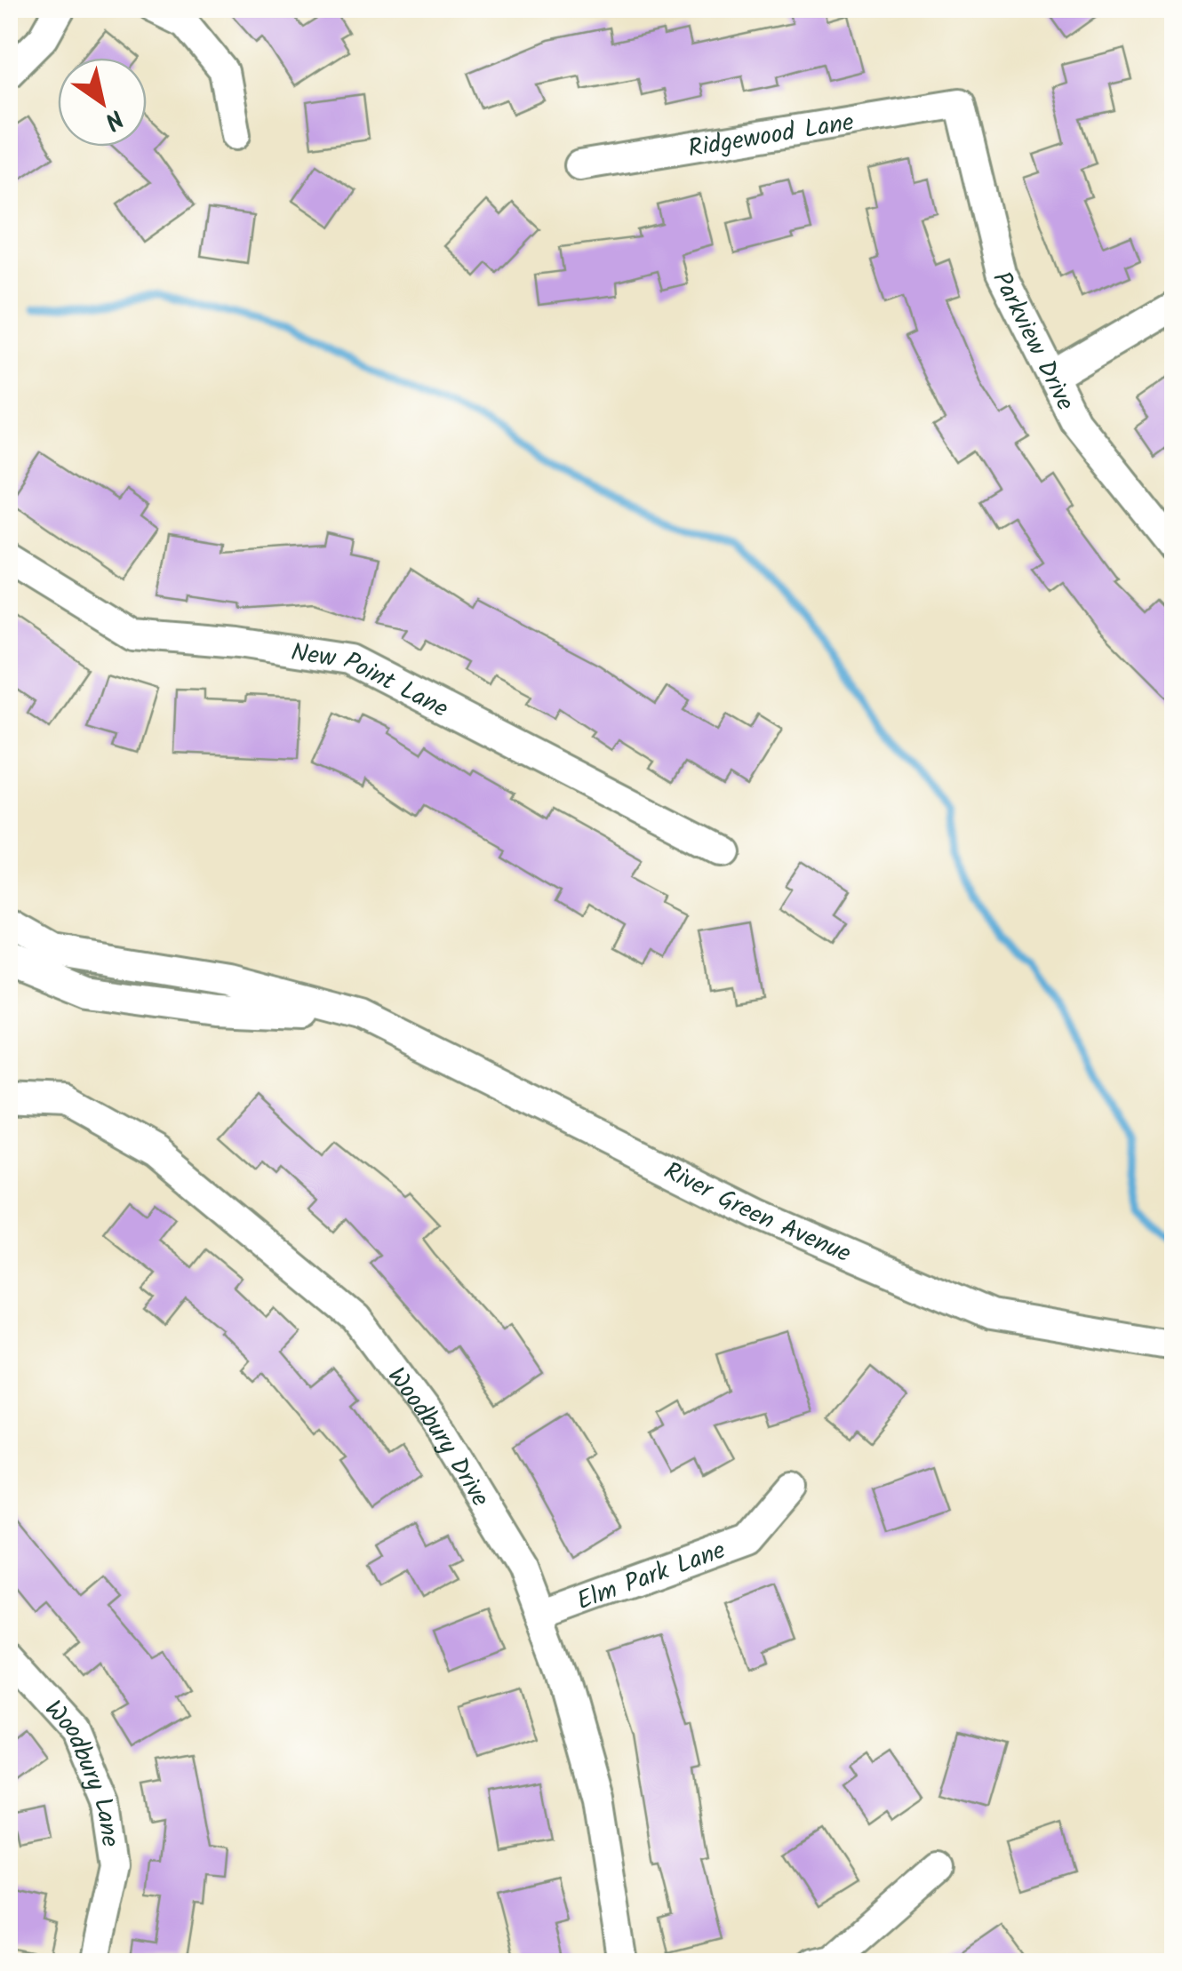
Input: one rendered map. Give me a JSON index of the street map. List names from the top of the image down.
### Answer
{
  "streets": {
    "street": [
      "Ridgewood Lane",
      "Parkview Drive",
      "New Point Lane",
      "River Green Avenue",
      "Woodbury Drive",
      "Elm Park Lane",
      "Woodbury Lane"
    ]
  },
  "crossings": [
    ["Ridgewood Lane", "Parkview Drive"],
    ["Woodbury Drive", "Elm Park Lane"]
  ],
  "north": "bottom right"
}
